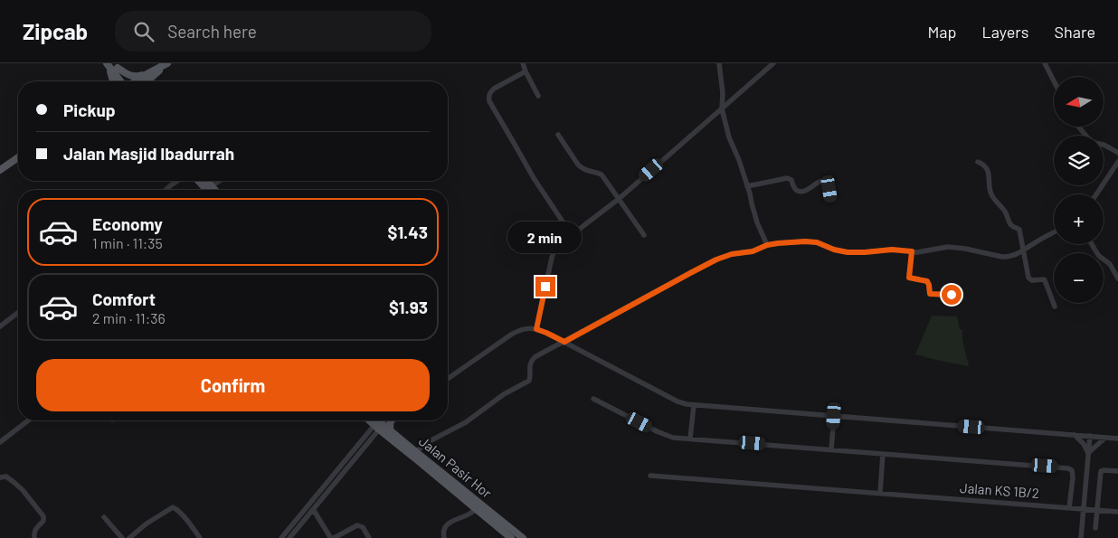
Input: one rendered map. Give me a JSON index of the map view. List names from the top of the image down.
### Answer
{
  "streets": {
    "main road": ["Jalan Pasir Hor"],
    "street": ["Jalan KS 1B/2"]
  },
  "north": "left",
  "page": {
    "header": "Zipcab",
    "search": "Search here",
    "nav": ["Map", "Layers", "Share"],
    "map_buttons": ["+", "−"],
    "banner": ["Pickup", "Jalan Masjid Ibadurrah"],
    "list": [
      {
        "name": "Economy",
        "note": "1 min · 11:35",
        "value": "$1.43"
      },
      {
        "name": "Comfort",
        "note": "2 min · 11:36",
        "value": "$1.93"
      }
    ],
    "bubble": "2 min",
    "buttons": "Confirm"
  }
}
